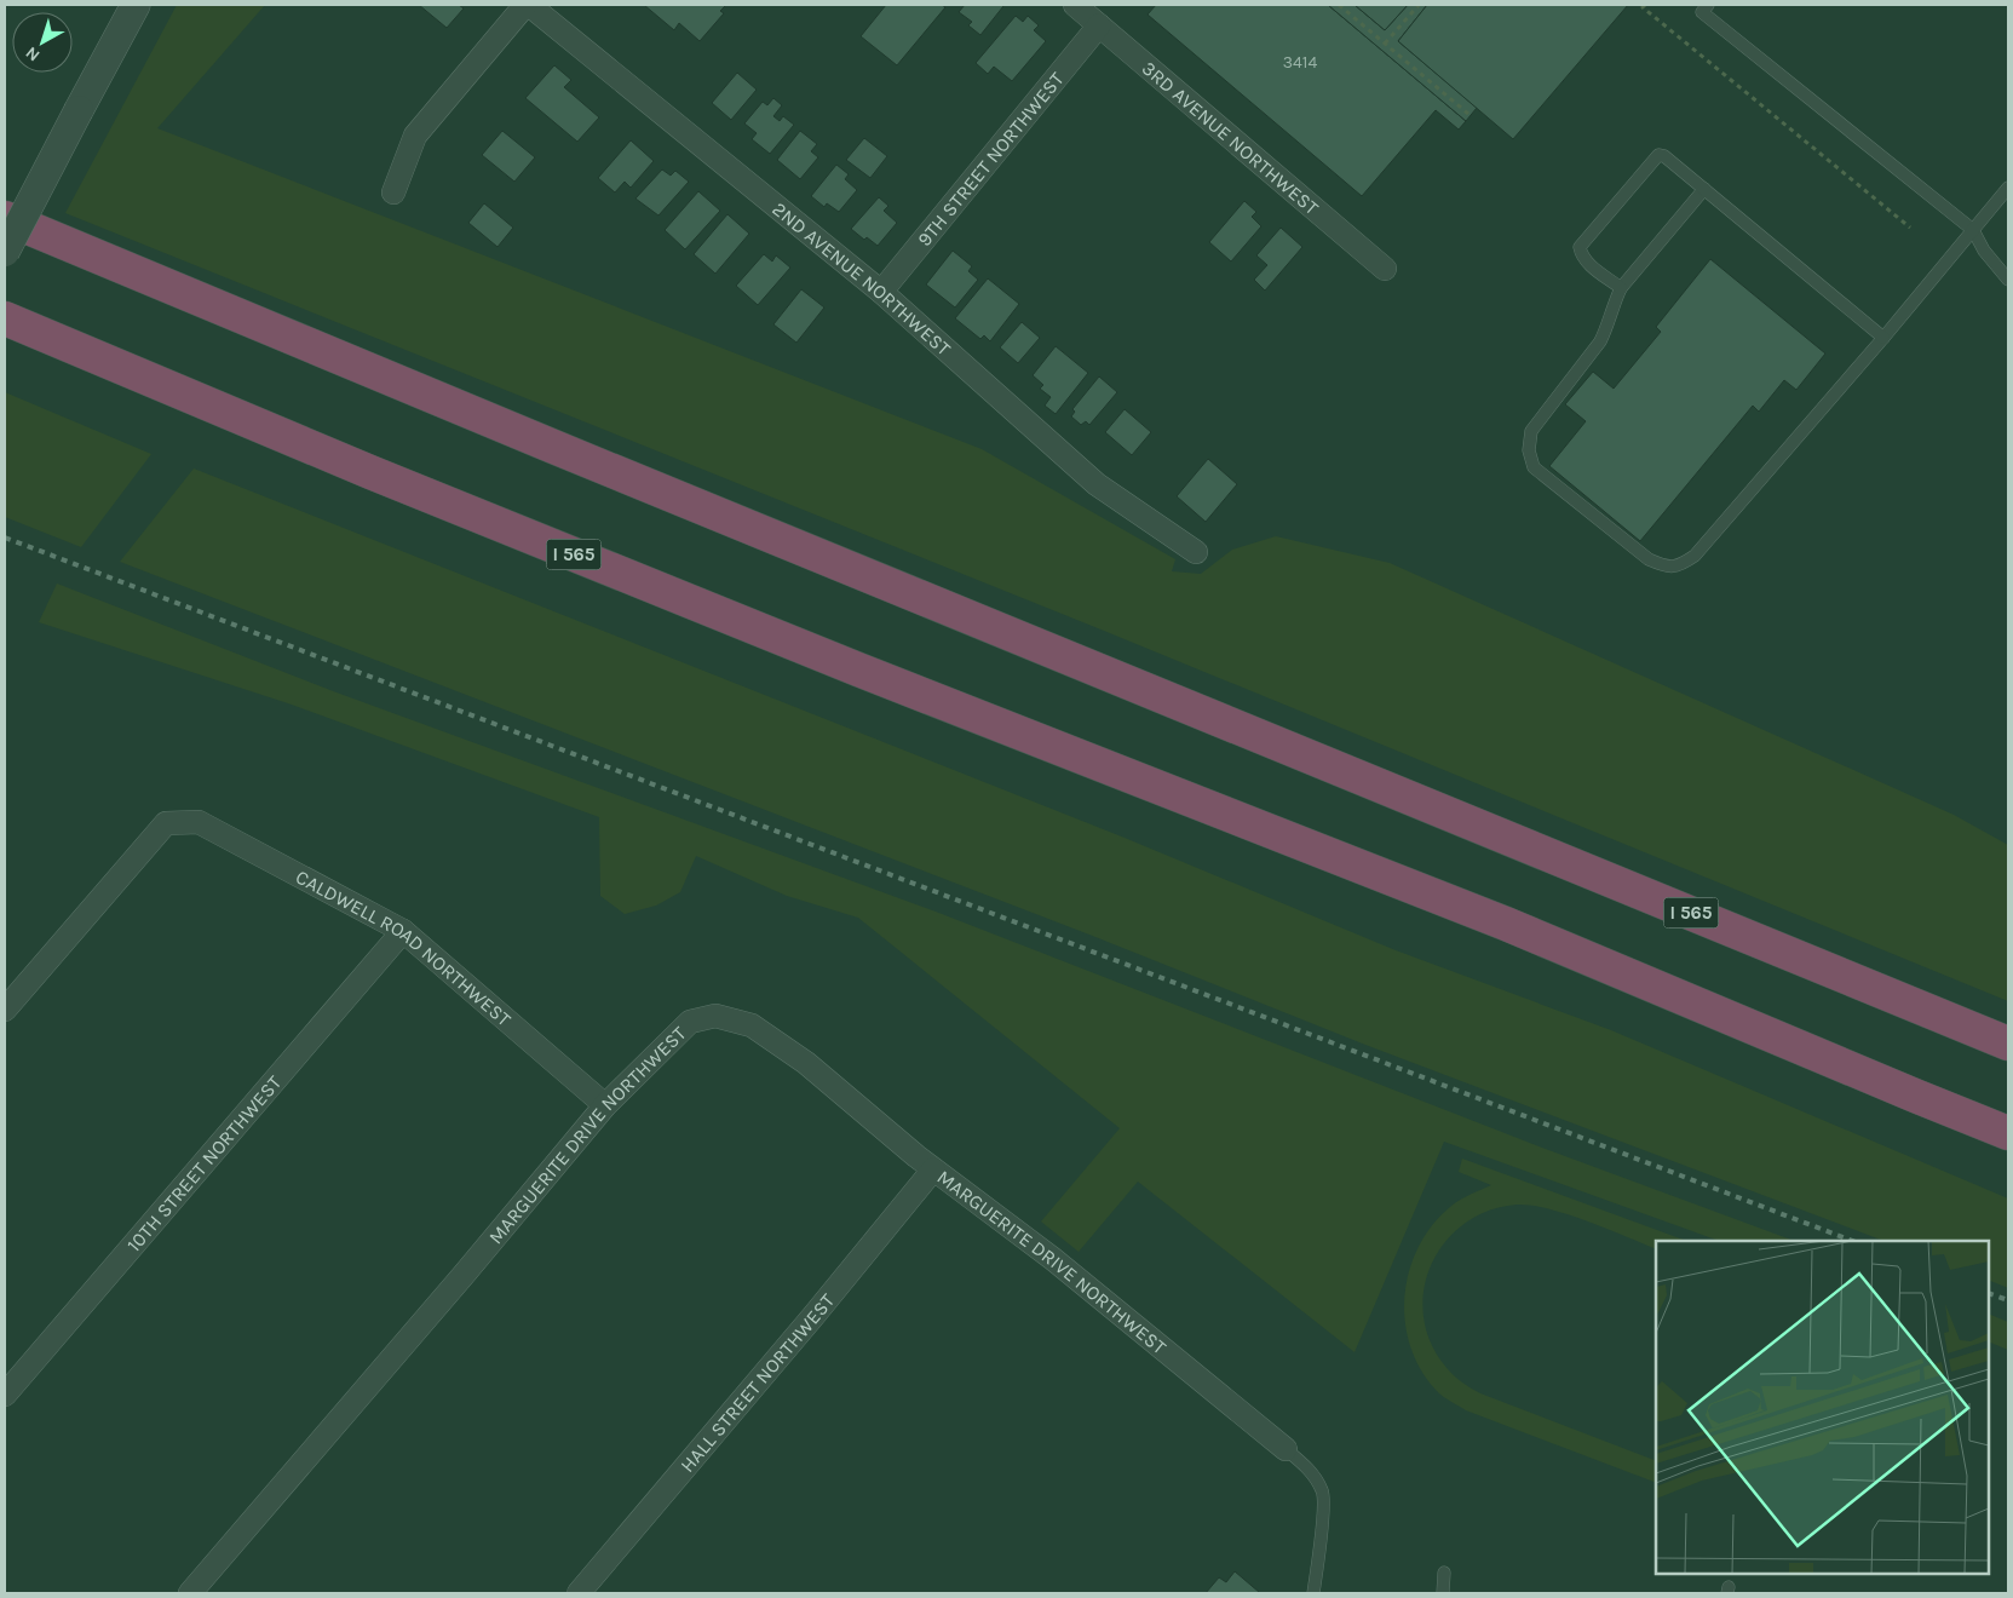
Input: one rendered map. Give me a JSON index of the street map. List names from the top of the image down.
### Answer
{
  "streets": {
    "highway": ["I 565"],
    "street": [
      "3RD AVENUE NORTHWEST",
      "9TH STREET NORTHWEST",
      "2ND AVENUE NORTHWEST",
      "CALDWELL ROAD NORTHWEST",
      "MARGUERITE DRIVE NORTHWEST",
      "10TH STREET NORTHWEST",
      "HALL STREET NORTHWEST"
    ]
  },
  "crossings": [
    ["3RD AVENUE NORTHWEST", "9TH STREET NORTHWEST"],
    ["9TH STREET NORTHWEST", "2ND AVENUE NORTHWEST"],
    ["CALDWELL ROAD NORTHWEST", "MARGUERITE DRIVE NORTHWEST"],
    ["CALDWELL ROAD NORTHWEST", "10TH STREET NORTHWEST"],
    ["MARGUERITE DRIVE NORTHWEST", "HALL STREET NORTHWEST"]
  ],
  "house_numbers": ["3414"],
  "north": "bottom left"
}
